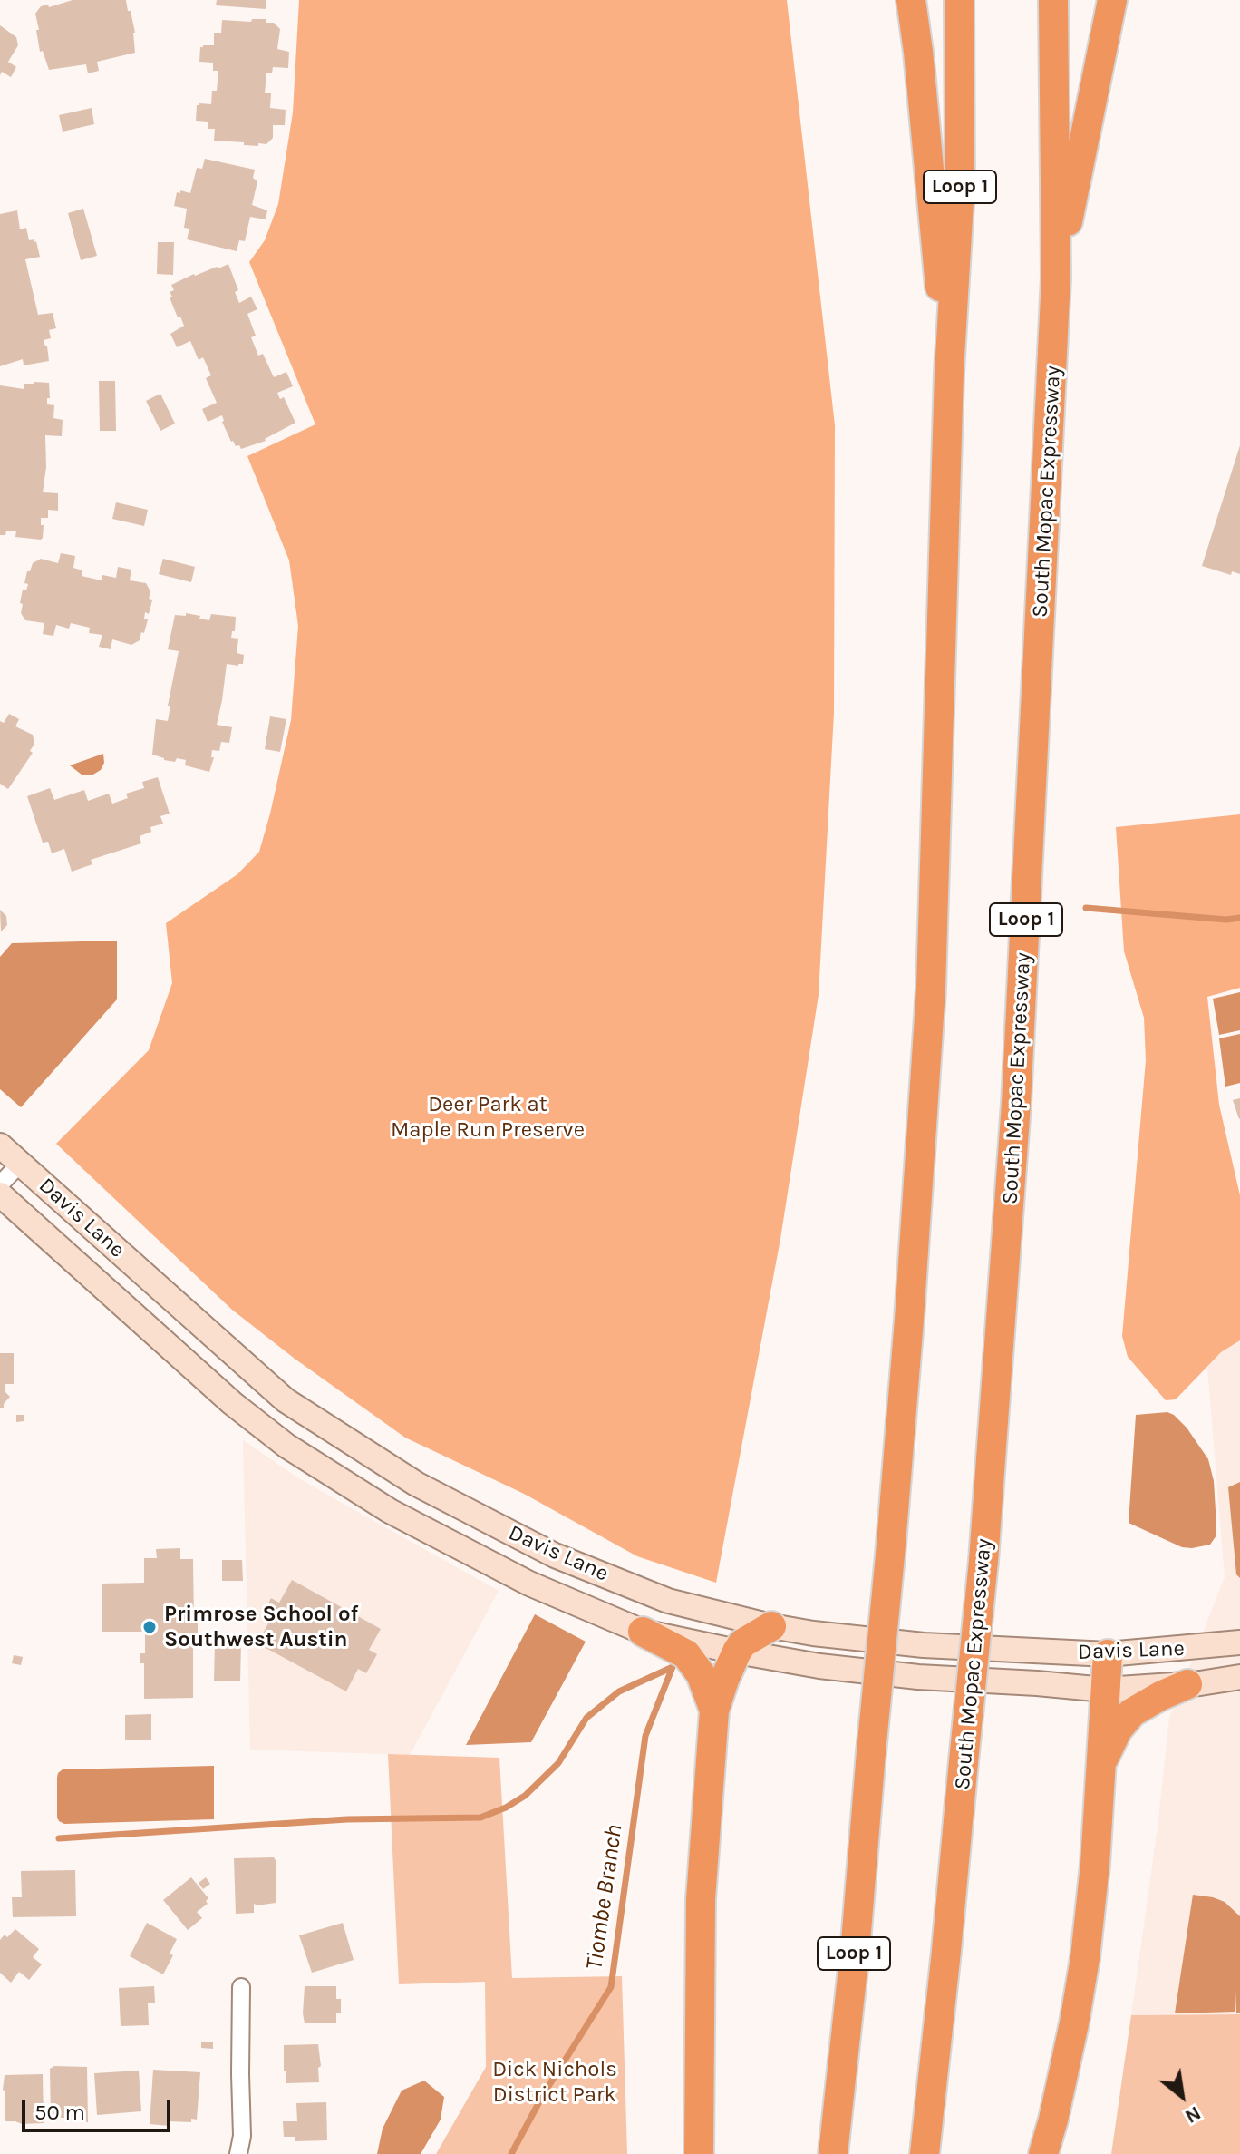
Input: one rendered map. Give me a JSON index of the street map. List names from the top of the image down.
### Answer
{
  "streets": {
    "highway": ["Loop 1", "South Mopac Expressway"],
    "main road": ["Davis Lane"]
  },
  "water": ["Tiombe Branch"],
  "parks": ["Deer Park at Maple Run Preserve", "Dick Nichols District Park"],
  "places": ["Primrose School of Southwest Austin"],
  "scale_bar": "50 m",
  "north": "bottom right"
}
